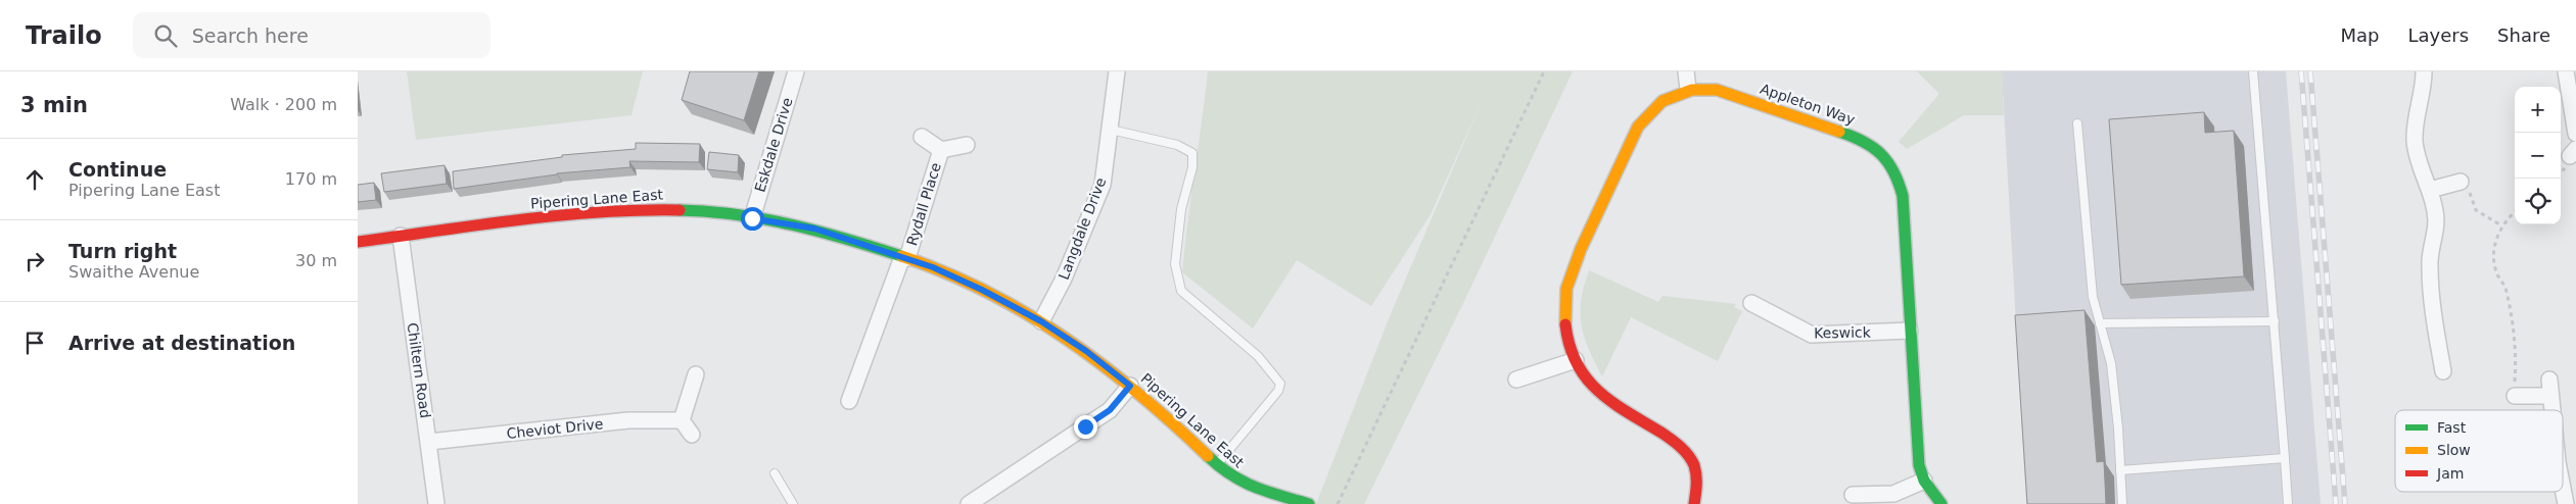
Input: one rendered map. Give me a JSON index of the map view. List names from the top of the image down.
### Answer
{
  "streets": {
    "street": [
      "Appleton Way",
      "Eskdale Drive",
      "Pipering Lane East",
      "Rydall Place",
      "Langdale Drive",
      "Keswick",
      "Chiltern Road",
      "Cheviot Drive"
    ]
  },
  "crossings": [
    ["Appleton Way", "Keswick"],
    ["Eskdale Drive", "Pipering Lane East"],
    ["Pipering Lane East", "Rydall Place"],
    ["Pipering Lane East", "Langdale Drive"],
    ["Pipering Lane East", "Chiltern Road"],
    ["Chiltern Road", "Cheviot Drive"]
  ],
  "legend": ["Fast", "Slow", "Jam"],
  "page": {
    "header": "Trailo",
    "search": "Search here",
    "nav": ["Map", "Layers", "Share"],
    "heading": ["3 min", "Walk · 200 m"],
    "map_buttons": ["+", "−"],
    "list": [
      ["Continue", "Pipering Lane East", "170 m"],
      ["Turn right", "Swaithe Avenue", "30 m"],
      "Arrive at destination"
    ]
  }
}
